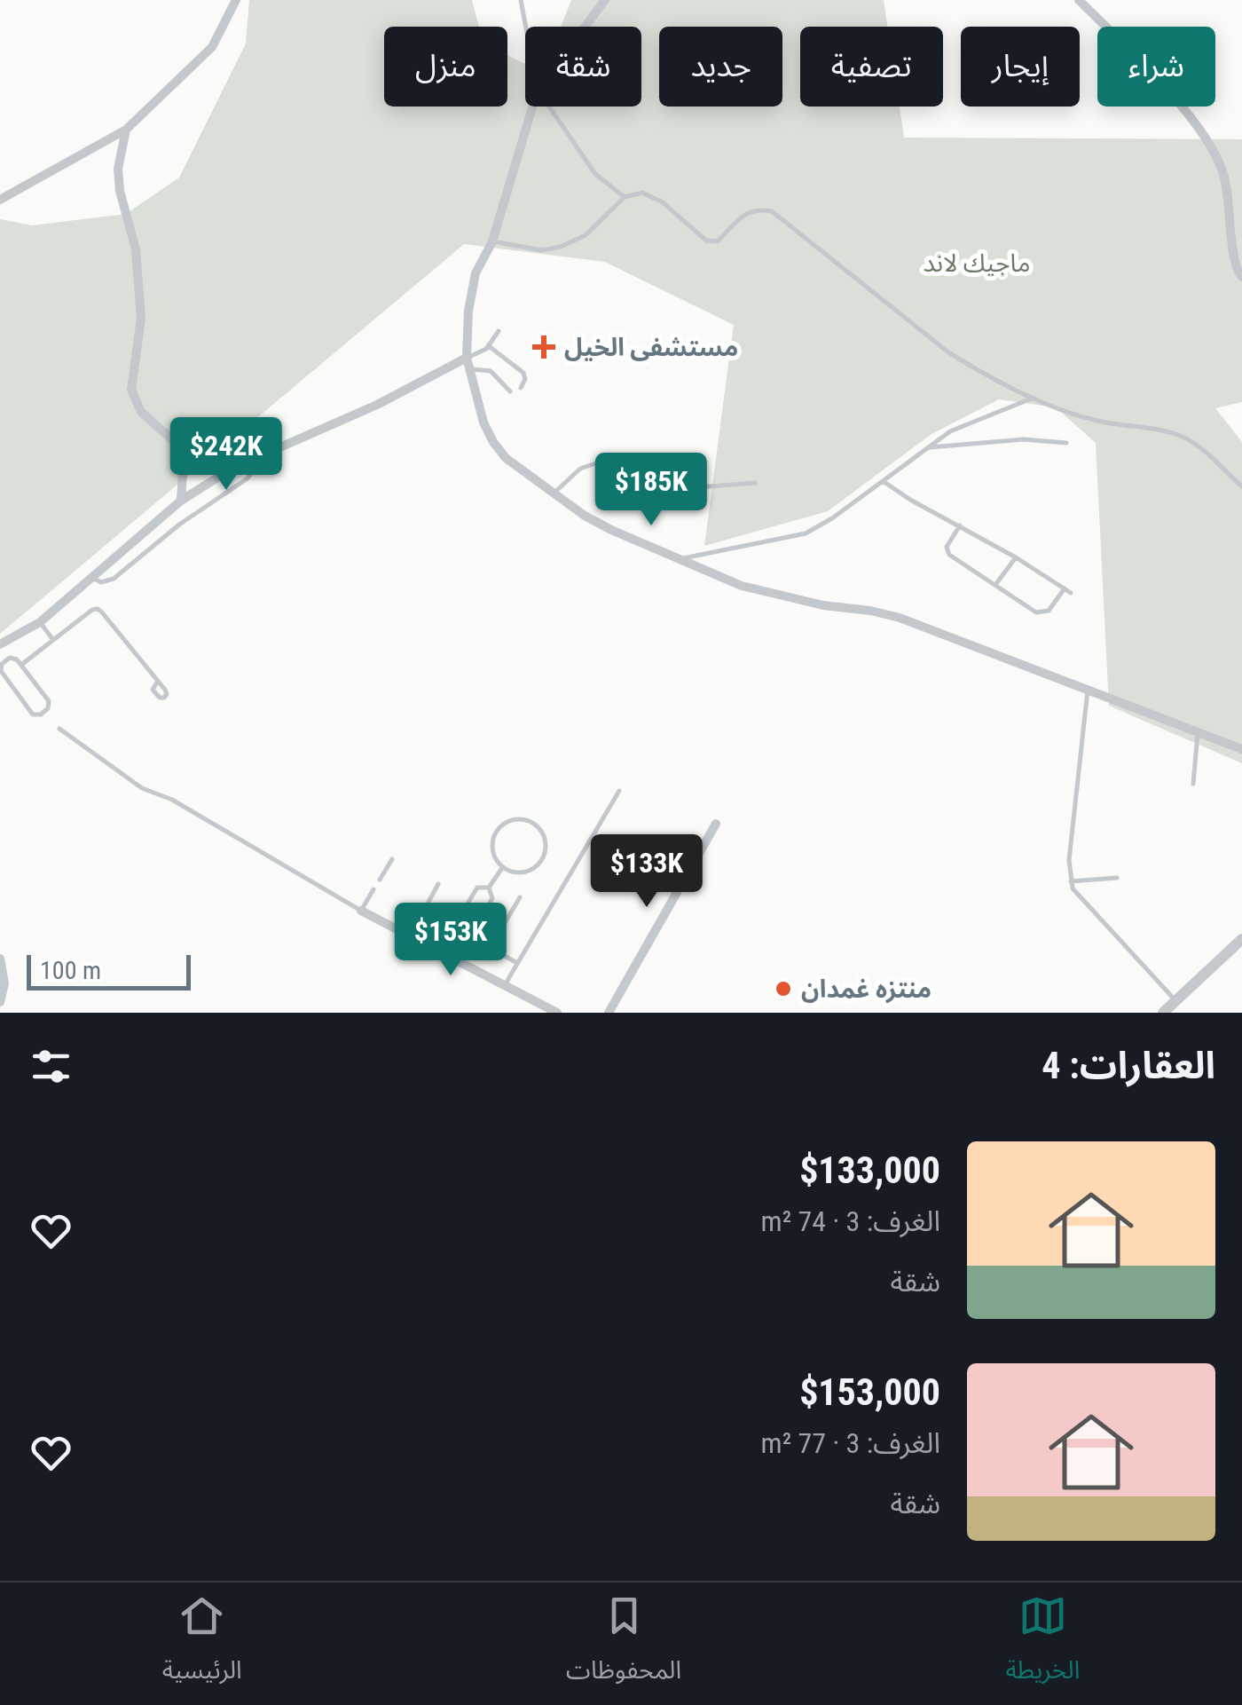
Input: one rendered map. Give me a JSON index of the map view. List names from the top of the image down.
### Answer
{
  "parks": ["ماجيك لاند"],
  "places": {
    "health": ["مستشفى الخيل"],
    "other": ["منتزه غمدان"]
  },
  "scale_bar": "100 m",
  "page": {
    "chip": [
      "شراء",
      "إيجار",
      "تصفية",
      "جديد",
      "شقة",
      "منزل"
    ],
    "price": [
      "$242K",
      "$185K",
      "$133K",
      "$153K"
    ],
    "scale": "100 m",
    "heading": "العقارات: 4",
    "list": [
      {
        "name": "$133,000",
        "note": "الغرف: 3 · 74 m² · شقة"
      },
      {
        "name": "$153,000",
        "note": "الغرف: 3 · 77 m² · شقة"
      }
    ],
    "tabs": ["الخريطة", "المحفوظات", "الرئيسية"]
  }
}
